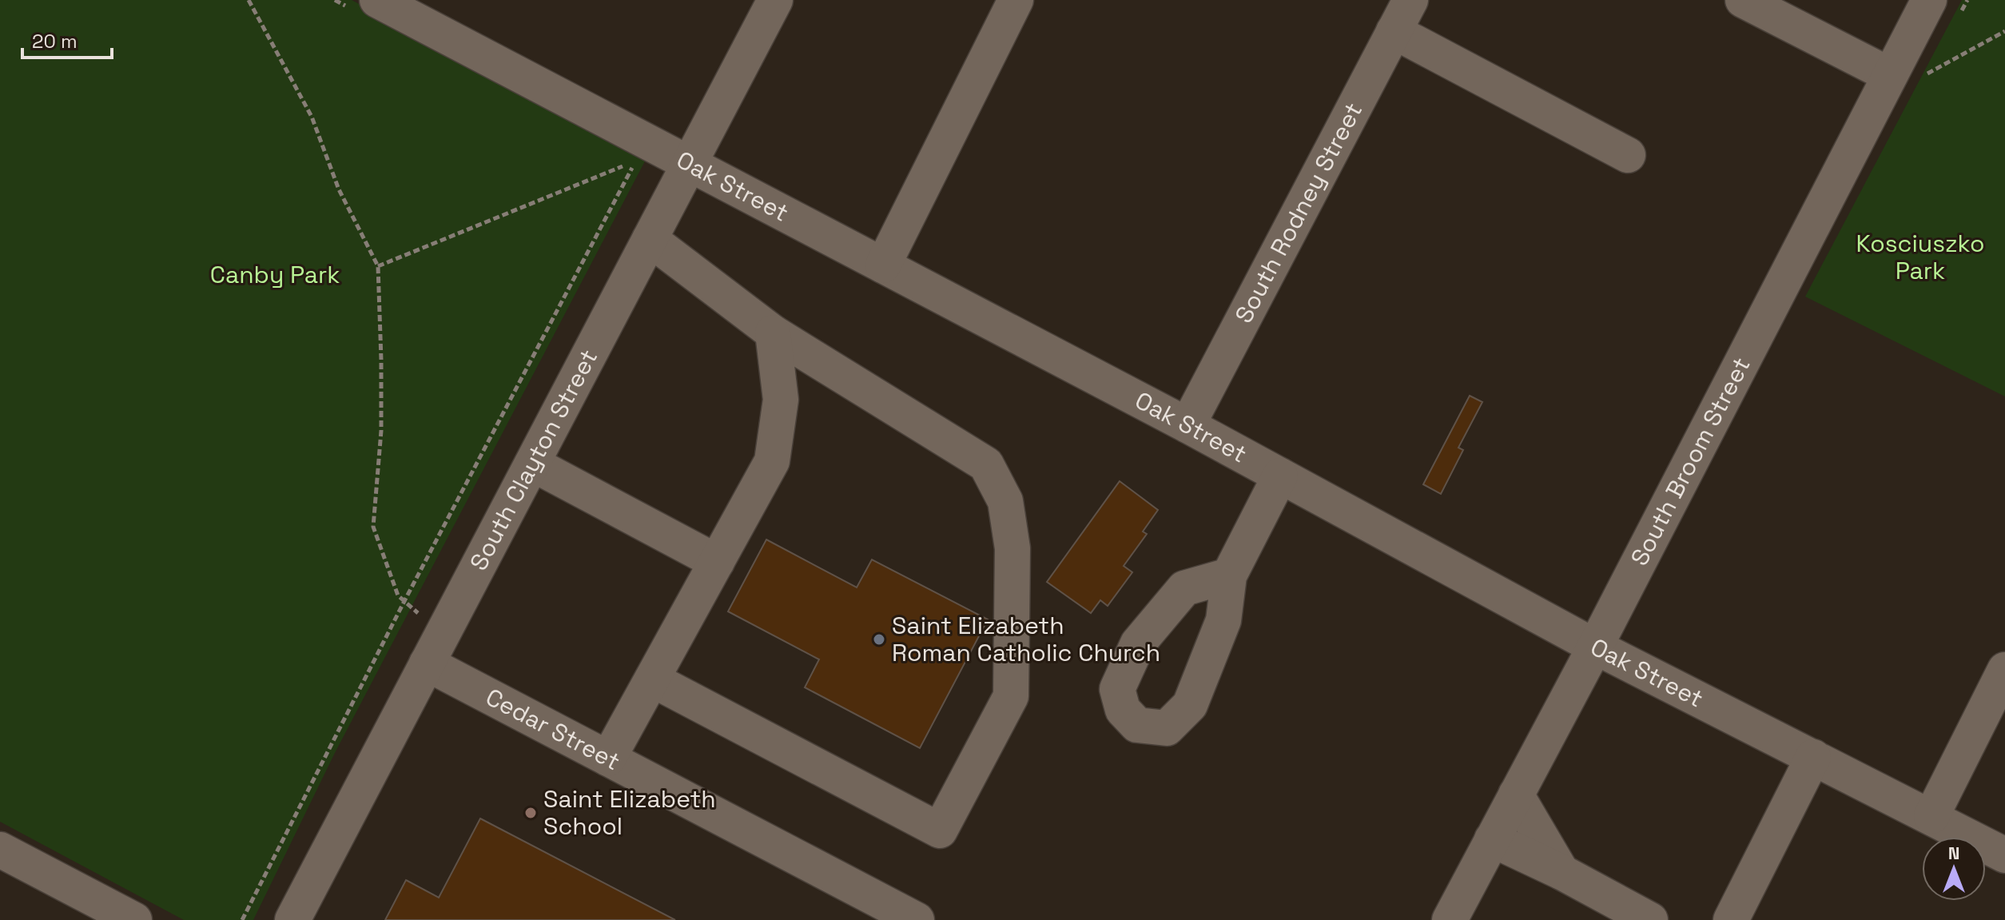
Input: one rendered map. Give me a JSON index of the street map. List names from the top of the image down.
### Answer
{
  "streets": {
    "street": [
      "Oak Street",
      "South Rodney Street",
      "South Clayton Street",
      "South Broom Street",
      "Cedar Street"
    ]
  },
  "crossings": [
    ["Oak Street", "South Rodney Street"],
    ["Oak Street", "South Clayton Street"],
    ["Oak Street", "South Broom Street"],
    ["South Clayton Street", "Cedar Street"]
  ],
  "parks": ["Kosciuszko Park", "Canby Park"],
  "places": ["Saint Elizabeth Roman Catholic Church", "Saint Elizabeth School"],
  "scale_bar": "20 m",
  "north": "top"
}
